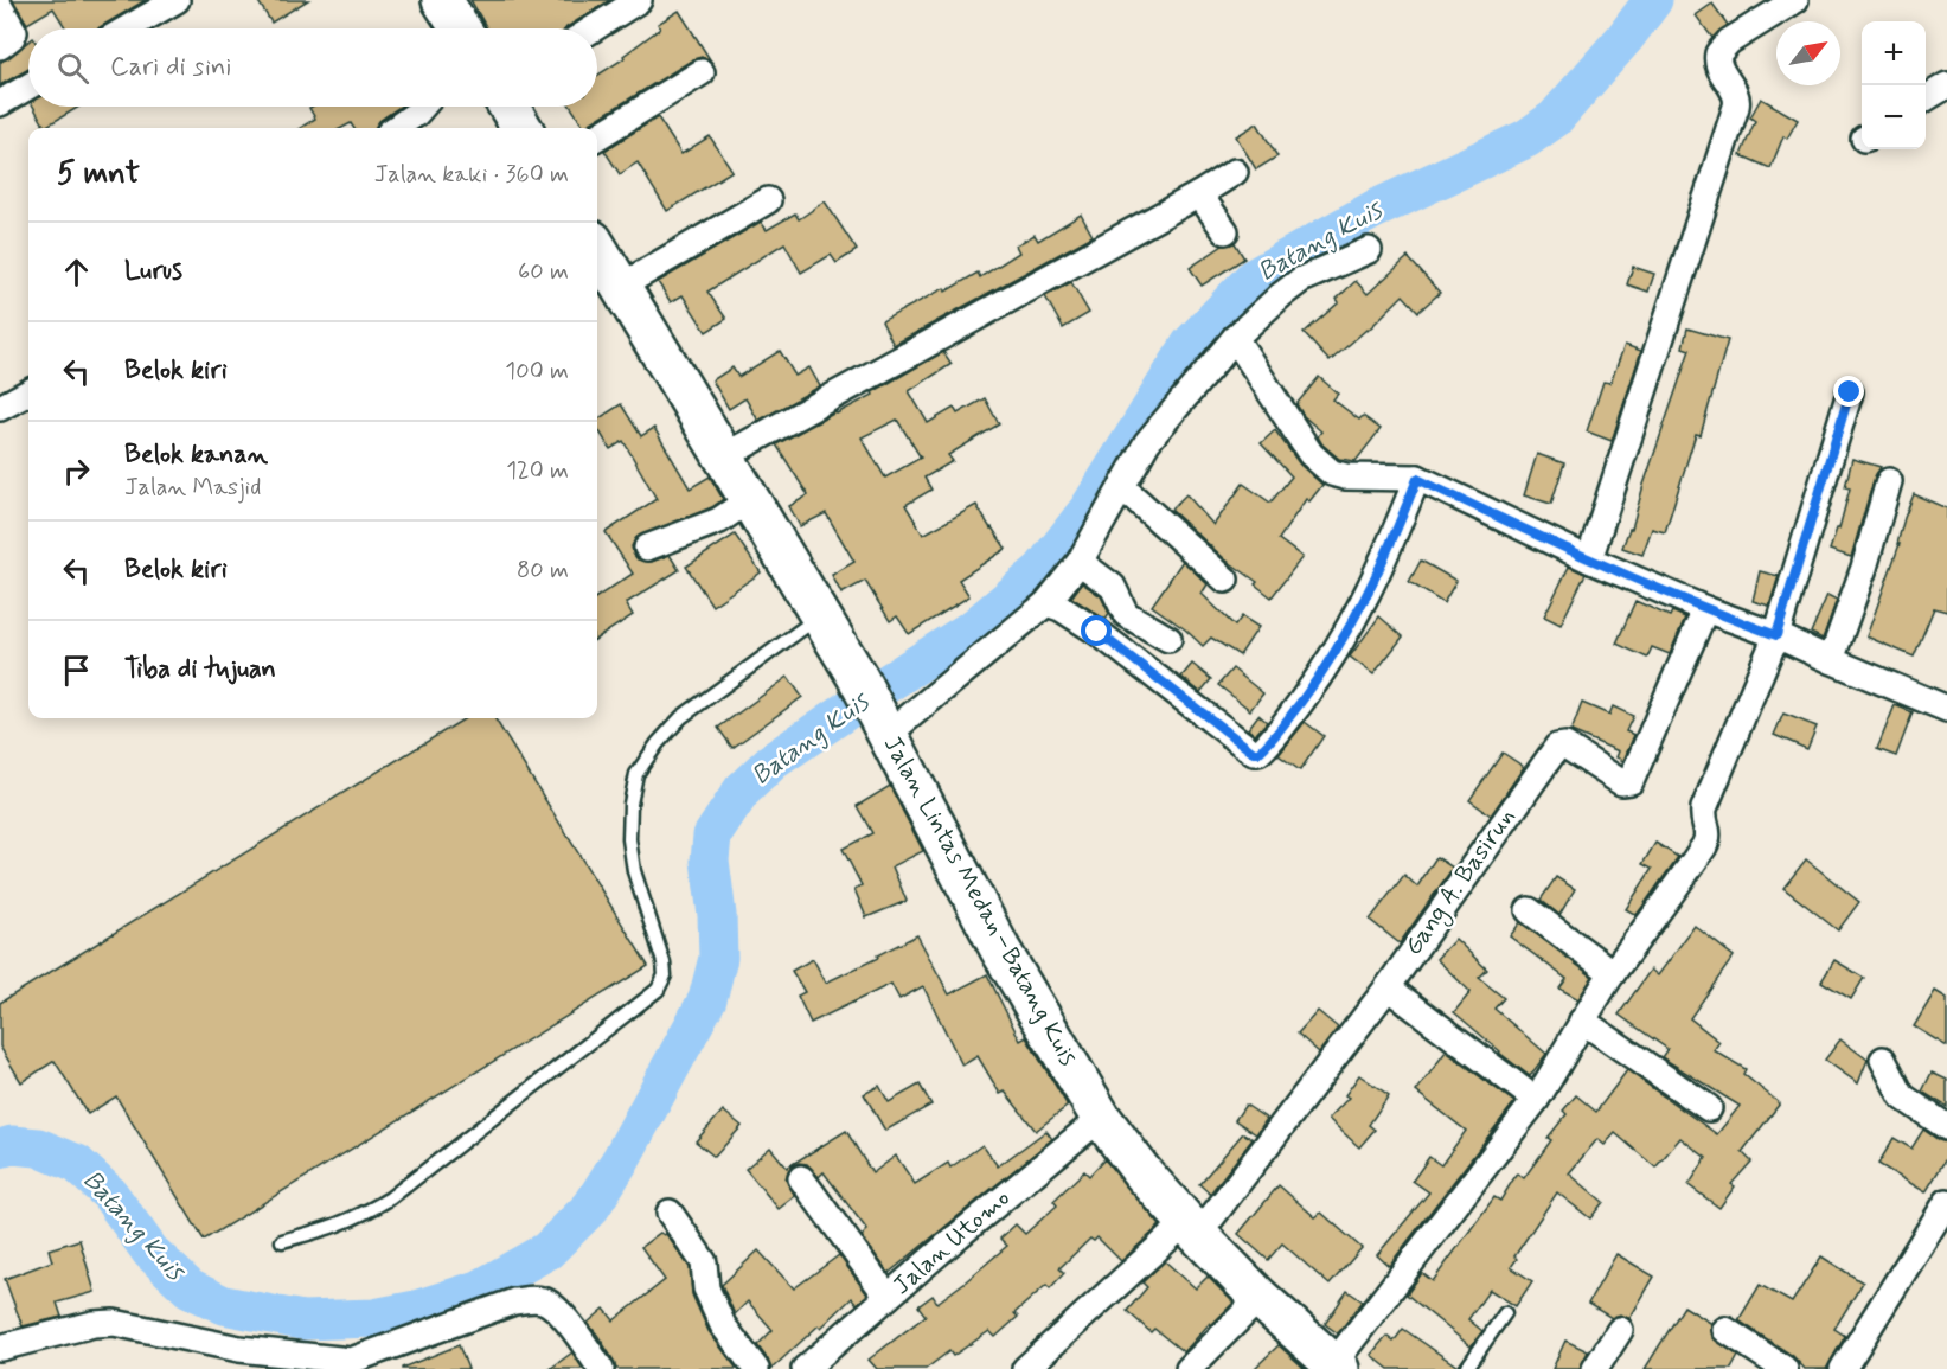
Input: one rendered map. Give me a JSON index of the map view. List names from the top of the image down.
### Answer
{
  "streets": {
    "highway": ["Jalan Lintas Medan–Batang Kuis"],
    "street": ["Gang A. Basirun", "Jalan Utomo"]
  },
  "crossings": [
    ["Gang A. Basirun", "Jalan Lintas Medan–Batang Kuis"],
    ["Jalan Lintas Medan–Batang Kuis", "Jalan Utomo"]
  ],
  "water": ["Batang Kuis"],
  "north": "top right",
  "page": {
    "map_buttons": ["+", "−"],
    "search": "Cari di sini",
    "heading": ["5 mnt", "Jalan kaki · 360 m"],
    "list": [
      ["Lurus", "60 m"],
      ["Belok kiri", "100 m"],
      ["Belok kanan", "Jalan Masjid", "120 m"],
      ["Belok kiri", "80 m"],
      "Tiba di tujuan"
    ]
  }
}
